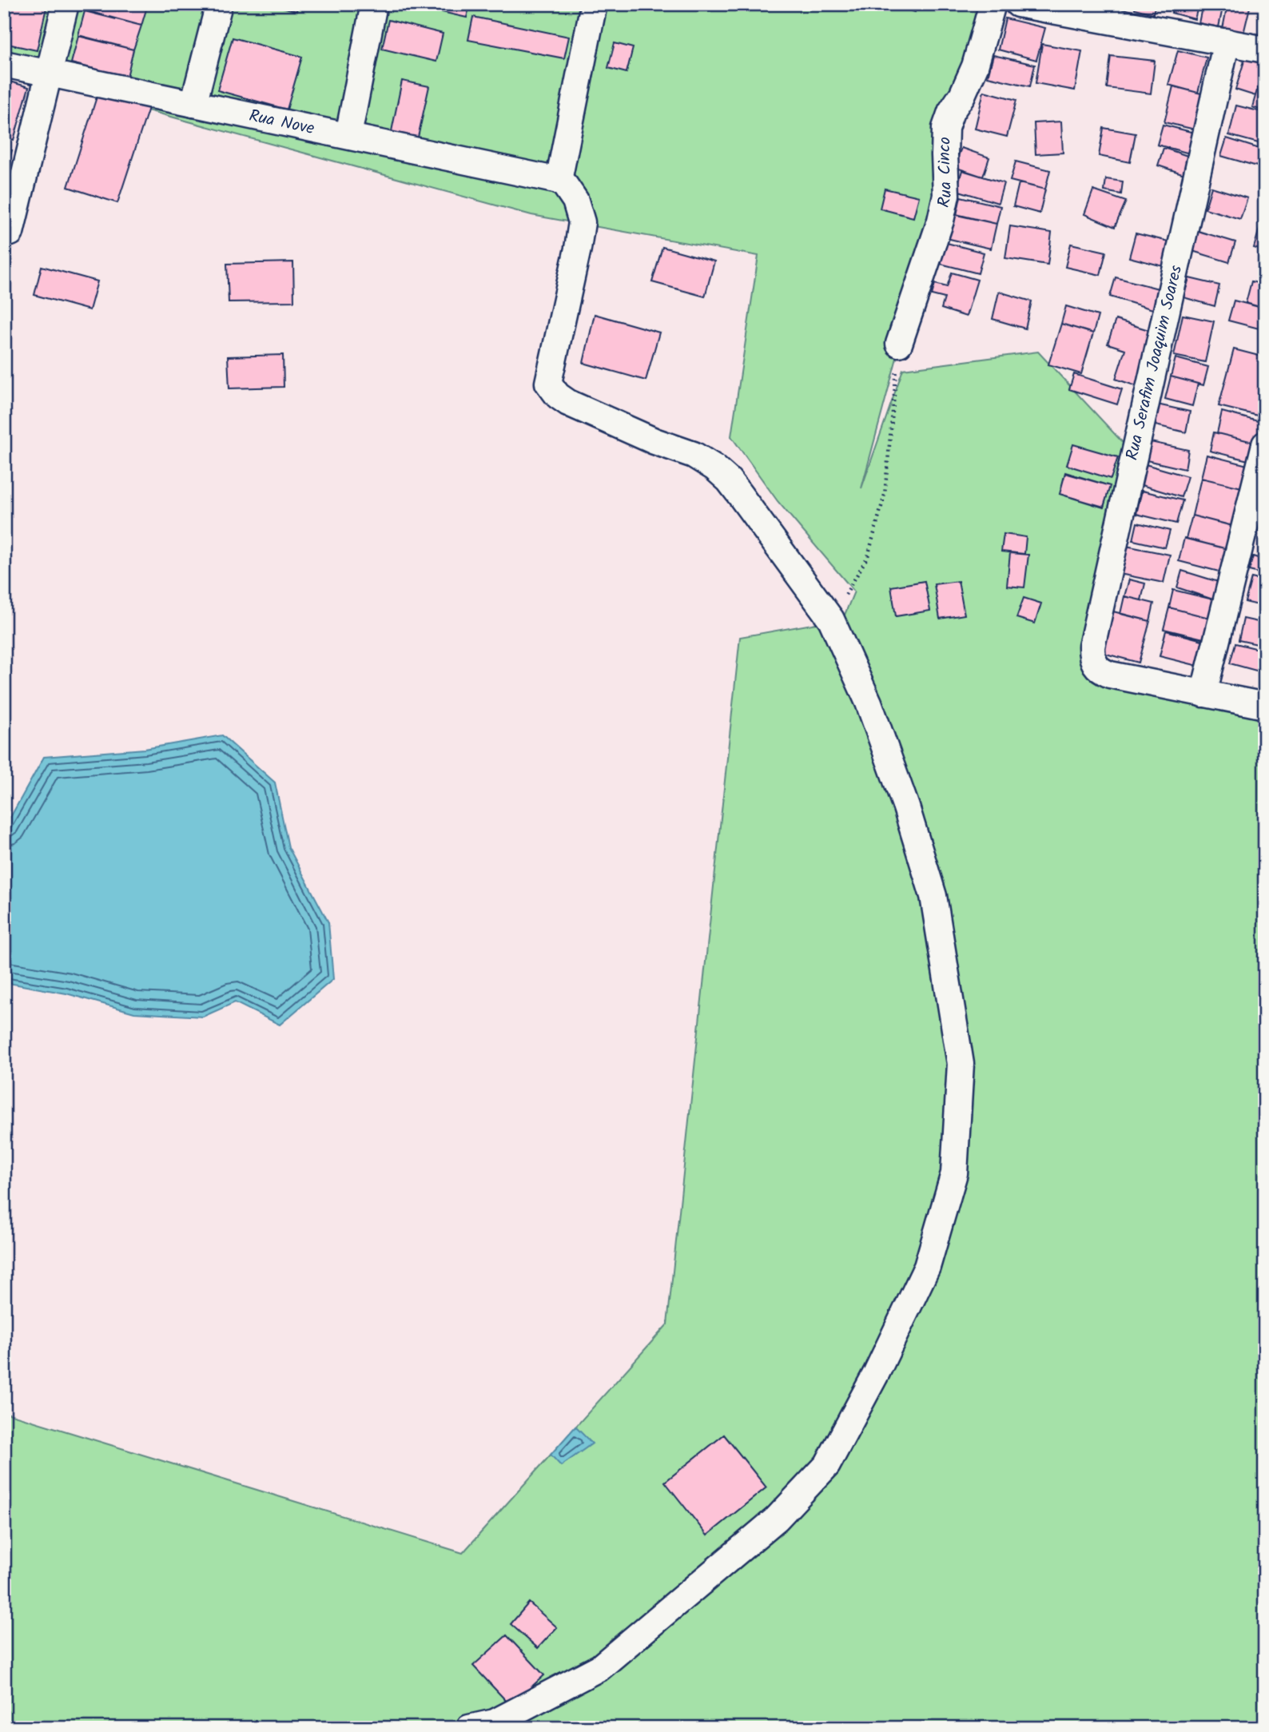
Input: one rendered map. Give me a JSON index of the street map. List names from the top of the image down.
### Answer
{
  "streets": {
    "street": ["Rua Nove", "Rua Cinco", "Rua Serafim Joaquim Soares"]
  }
}
